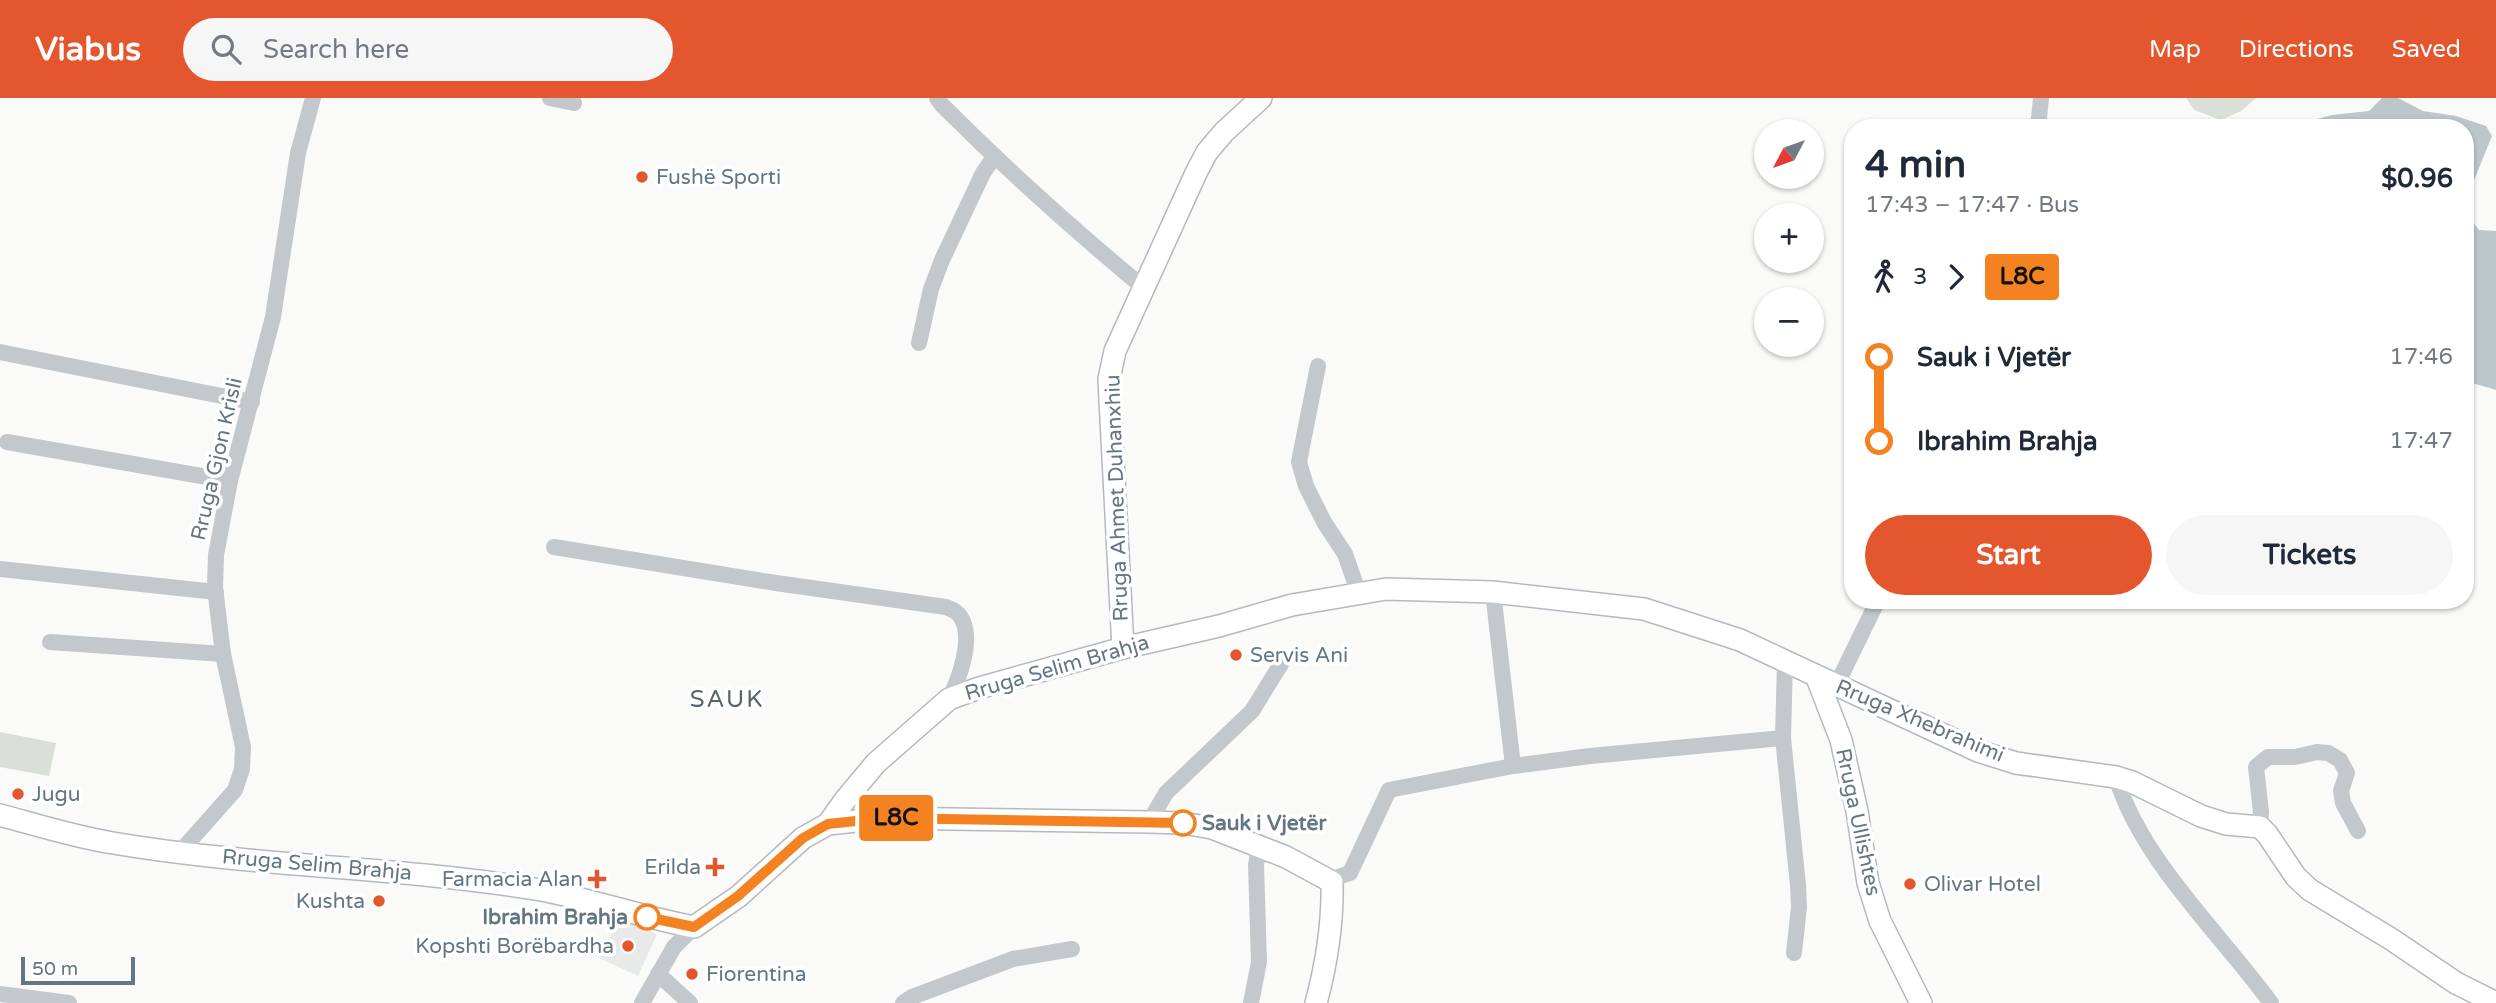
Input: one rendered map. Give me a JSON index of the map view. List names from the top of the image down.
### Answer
{
  "streets": {
    "street": [
      "Rruga Gjon Krisli",
      "Rruga Ahmet Duhanxhiu",
      "Rruga Selim Brahja",
      "Rruga Xhebrahimi",
      "Rruga Ullishtes"
    ]
  },
  "crossings": [
    ["Rruga Gjon Krisli", "Rruga Selim Brahja"],
    ["Rruga Ahmet Duhanxhiu", "Rruga Selim Brahja"],
    ["Rruga Selim Brahja", "Rruga Xhebrahimi"],
    ["Rruga Selim Brahja", "Rruga Ullishtes"],
    ["Rruga Xhebrahimi", "Rruga Ullishtes"]
  ],
  "districts": ["SAUK"],
  "places": {
    "other": [
      "Fushë Sporti",
      "Servis Ani",
      "Jugu",
      "Sauk i Vjetër",
      "Olivar Hotel",
      "Kushta",
      "Ibrahim Brahja",
      "Kopshti Borëbardha",
      "Fiorentina"
    ],
    "health": ["Erilda", "Farmacia Alan"]
  },
  "lines": ["bus line L8C"],
  "scale_bar": "50 m",
  "north": "bottom left",
  "page": {
    "header": "Viabus",
    "search": "Search here",
    "nav": ["Map", "Directions", "Saved"],
    "on_map": "L8C",
    "map_buttons": ["+", "−"],
    "heading": ["4 min", "17:43 – 17:47 · Bus", "$0.96"],
    "legs": ["3", "L8C"],
    "list": [
      {
        "name": "Sauk i Vjetër",
        "value": "17:46"
      },
      {
        "name": "Ibrahim Brahja",
        "value": "17:47"
      }
    ],
    "buttons": ["Start", "Tickets"],
    "scale": "50 m"
  }
}
